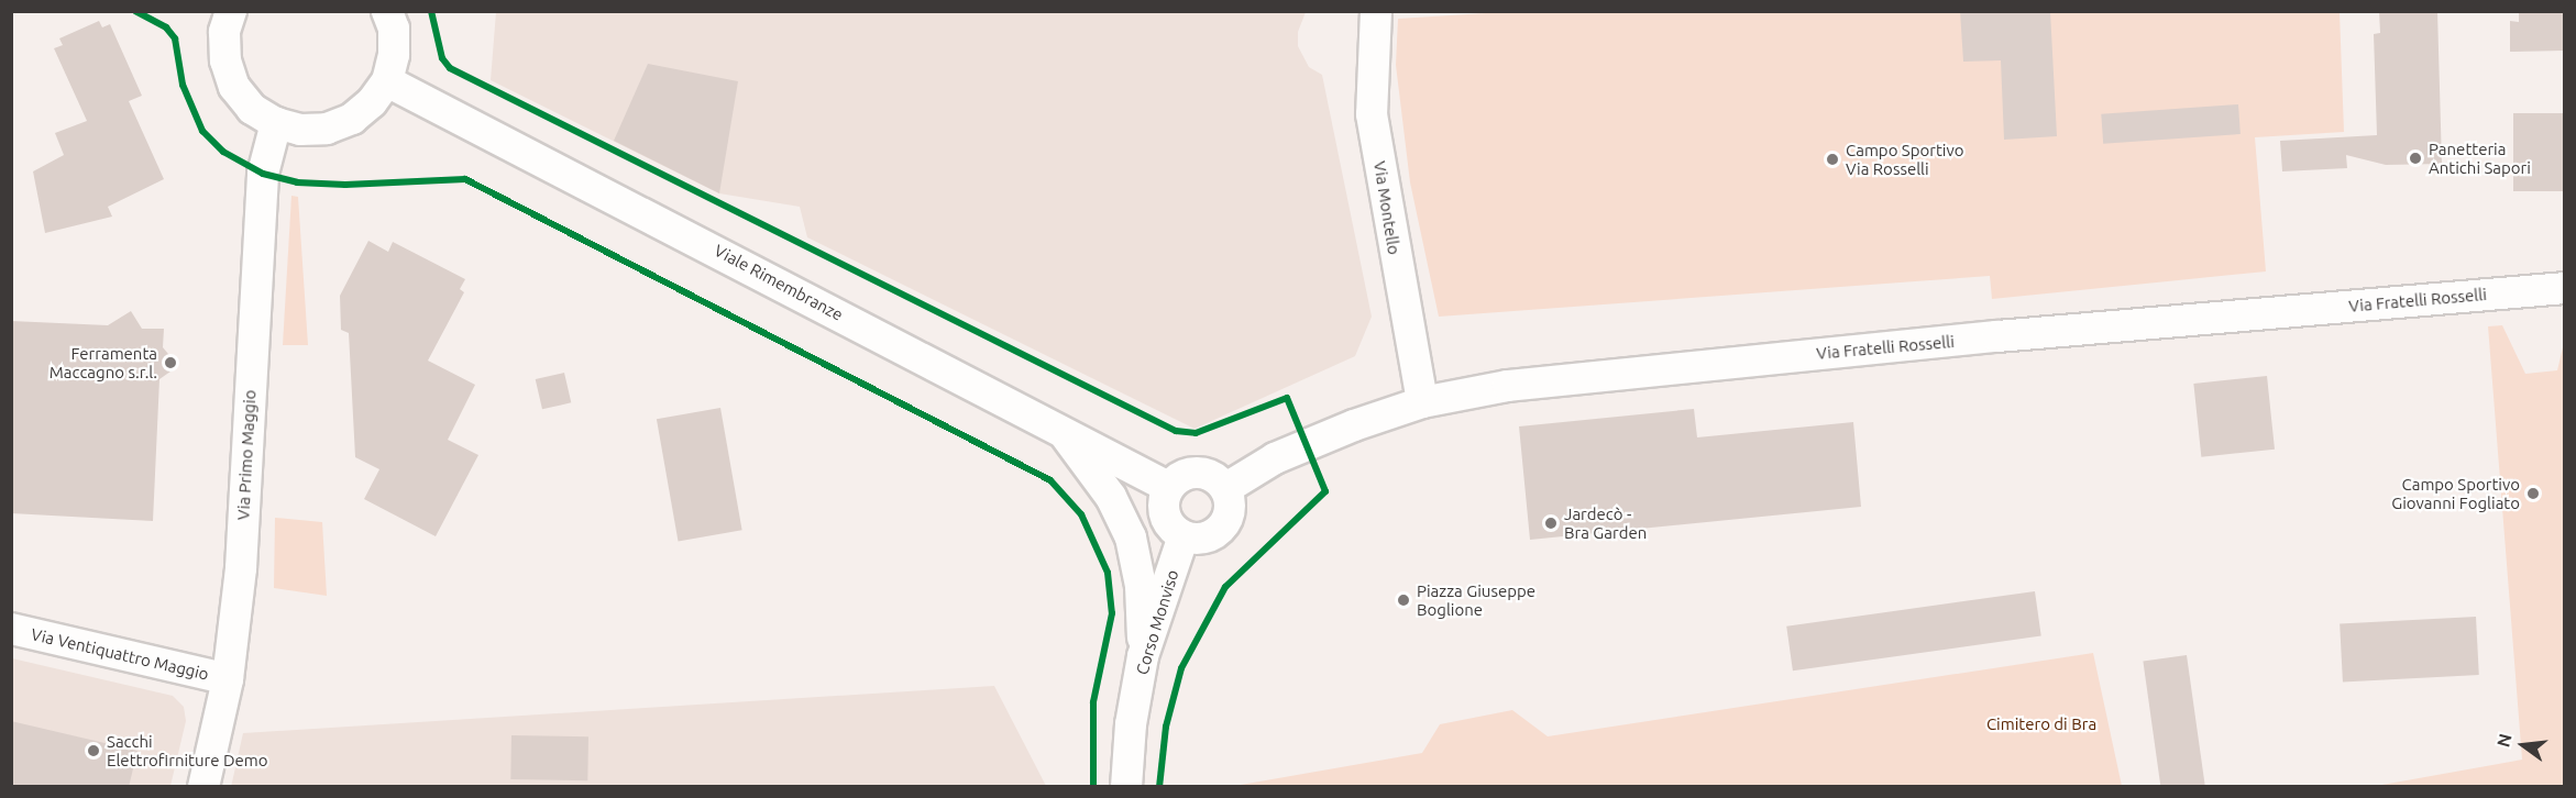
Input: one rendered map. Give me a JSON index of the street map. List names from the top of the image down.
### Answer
{
  "streets": {
    "street": [
      "Via Montello",
      "Viale Rimembranze",
      "Via Fratelli Rosselli",
      "Via Primo Maggio",
      "Corso Monviso",
      "Via Ventiquattro Maggio"
    ]
  },
  "crossings": [
    ["Via Montello", "Via Fratelli Rosselli"],
    ["Viale Rimembranze", "Via Fratelli Rosselli"],
    ["Viale Rimembranze", "Corso Monviso"],
    ["Via Fratelli Rosselli", "Corso Monviso"],
    ["Via Primo Maggio", "Via Ventiquattro Maggio"]
  ],
  "parks": ["Cimitero di Bra"],
  "places": [
    "Panetteria Antichi Sapori",
    "Campo Sportivo Via Rosselli",
    "Ferramenta Maccagno s.r.l.",
    "Campo Sportivo Giovanni Fogliato",
    "Jardecò - Bra Garden",
    "Piazza Giuseppe Boglione",
    "Sacchi Elettrofirniture Demo"
  ],
  "north": "left"
}
